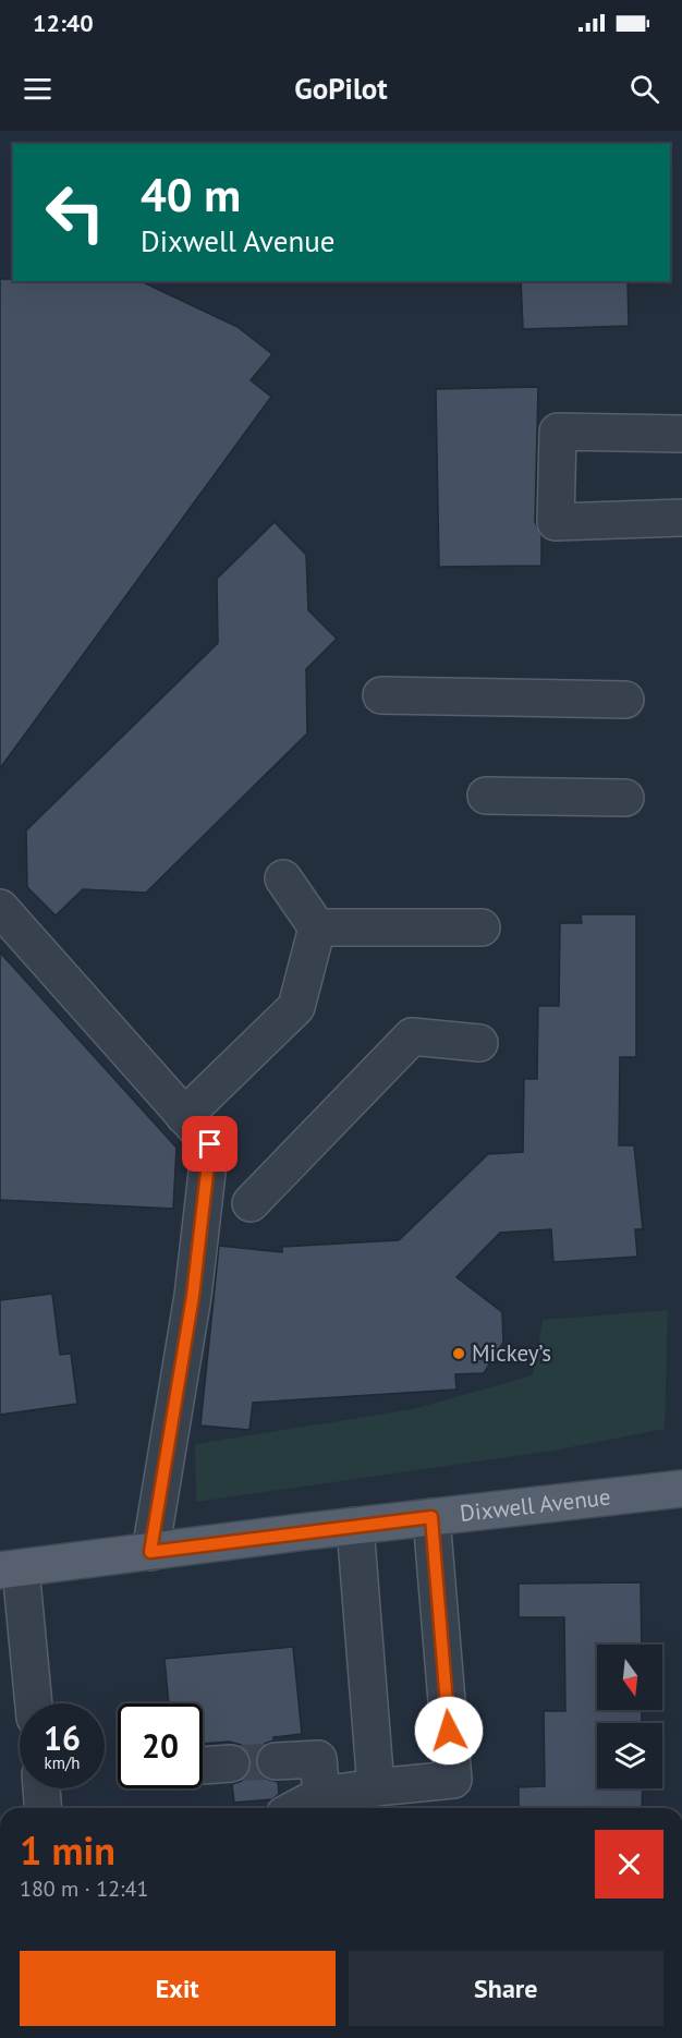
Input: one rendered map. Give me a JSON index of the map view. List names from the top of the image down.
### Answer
{
  "streets": {
    "main road": ["Dixwell Avenue"]
  },
  "places": ["Mickey’s"],
  "north": "bottom",
  "page": {
    "status": "12:40",
    "header": "GoPilot",
    "turn": ["40 m", "Dixwell Avenue"],
    "speed": "16 km/h",
    "limit": "20",
    "heading": ["1 min", "180 m · 12:41"],
    "buttons": ["Exit", "Share"]
  }
}
